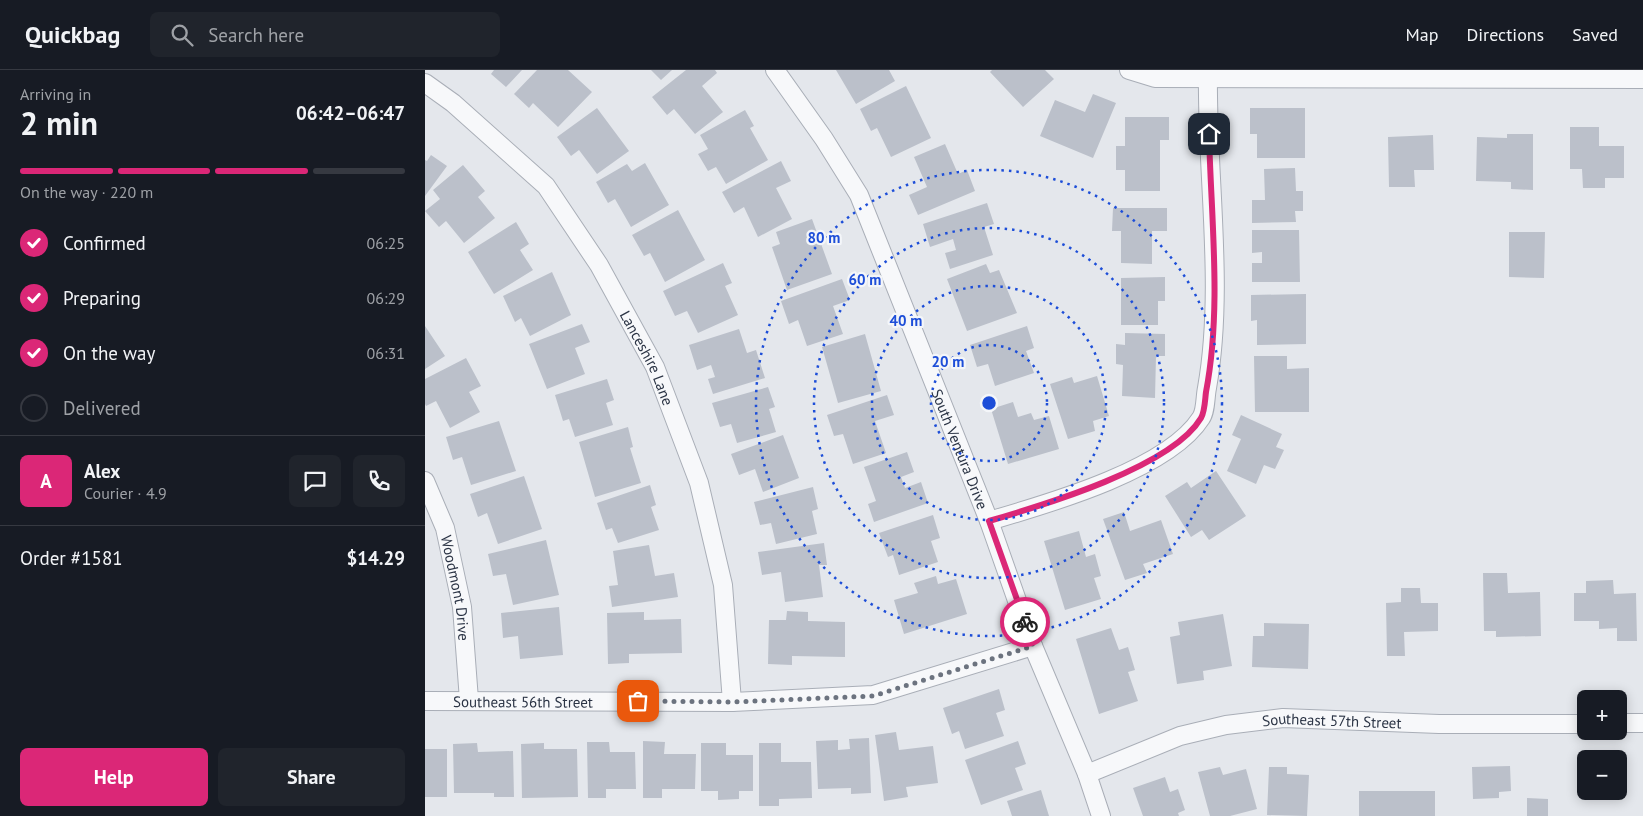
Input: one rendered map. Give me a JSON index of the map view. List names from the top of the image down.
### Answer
{
  "streets": {
    "street": [
      "Lanceshire Lane",
      "South Ventura Drive",
      "Woodmont Drive",
      "Southeast 56th Street",
      "Southeast 57th Street"
    ]
  },
  "crossings": [
    ["Lanceshire Lane", "Southeast 56th Street"],
    ["South Ventura Drive", "Southeast 56th Street"],
    ["South Ventura Drive", "Southeast 57th Street"],
    ["Woodmont Drive", "Southeast 56th Street"]
  ],
  "page": {
    "header": "Quickbag",
    "search": "Search here",
    "nav": ["Map", "Directions", "Saved"],
    "heading": ["2 min", "Arriving in", "06:42–06:47"],
    "panel": [
      "Alex",
      "Courier · 4.9",
      "Order #1581",
      "$14.29"
    ],
    "bar": "On the way · 220 m",
    "list": [
      ["Confirmed", "06:25"],
      ["Preparing", "06:29"],
      ["On the way", "06:31"],
      "Delivered"
    ],
    "round": "A",
    "map_buttons": ["+", "−"],
    "buttons": ["Help", "Share"]
  },
  "rings": [
    "80 m",
    "60 m",
    "40 m",
    "20 m"
  ]
}
